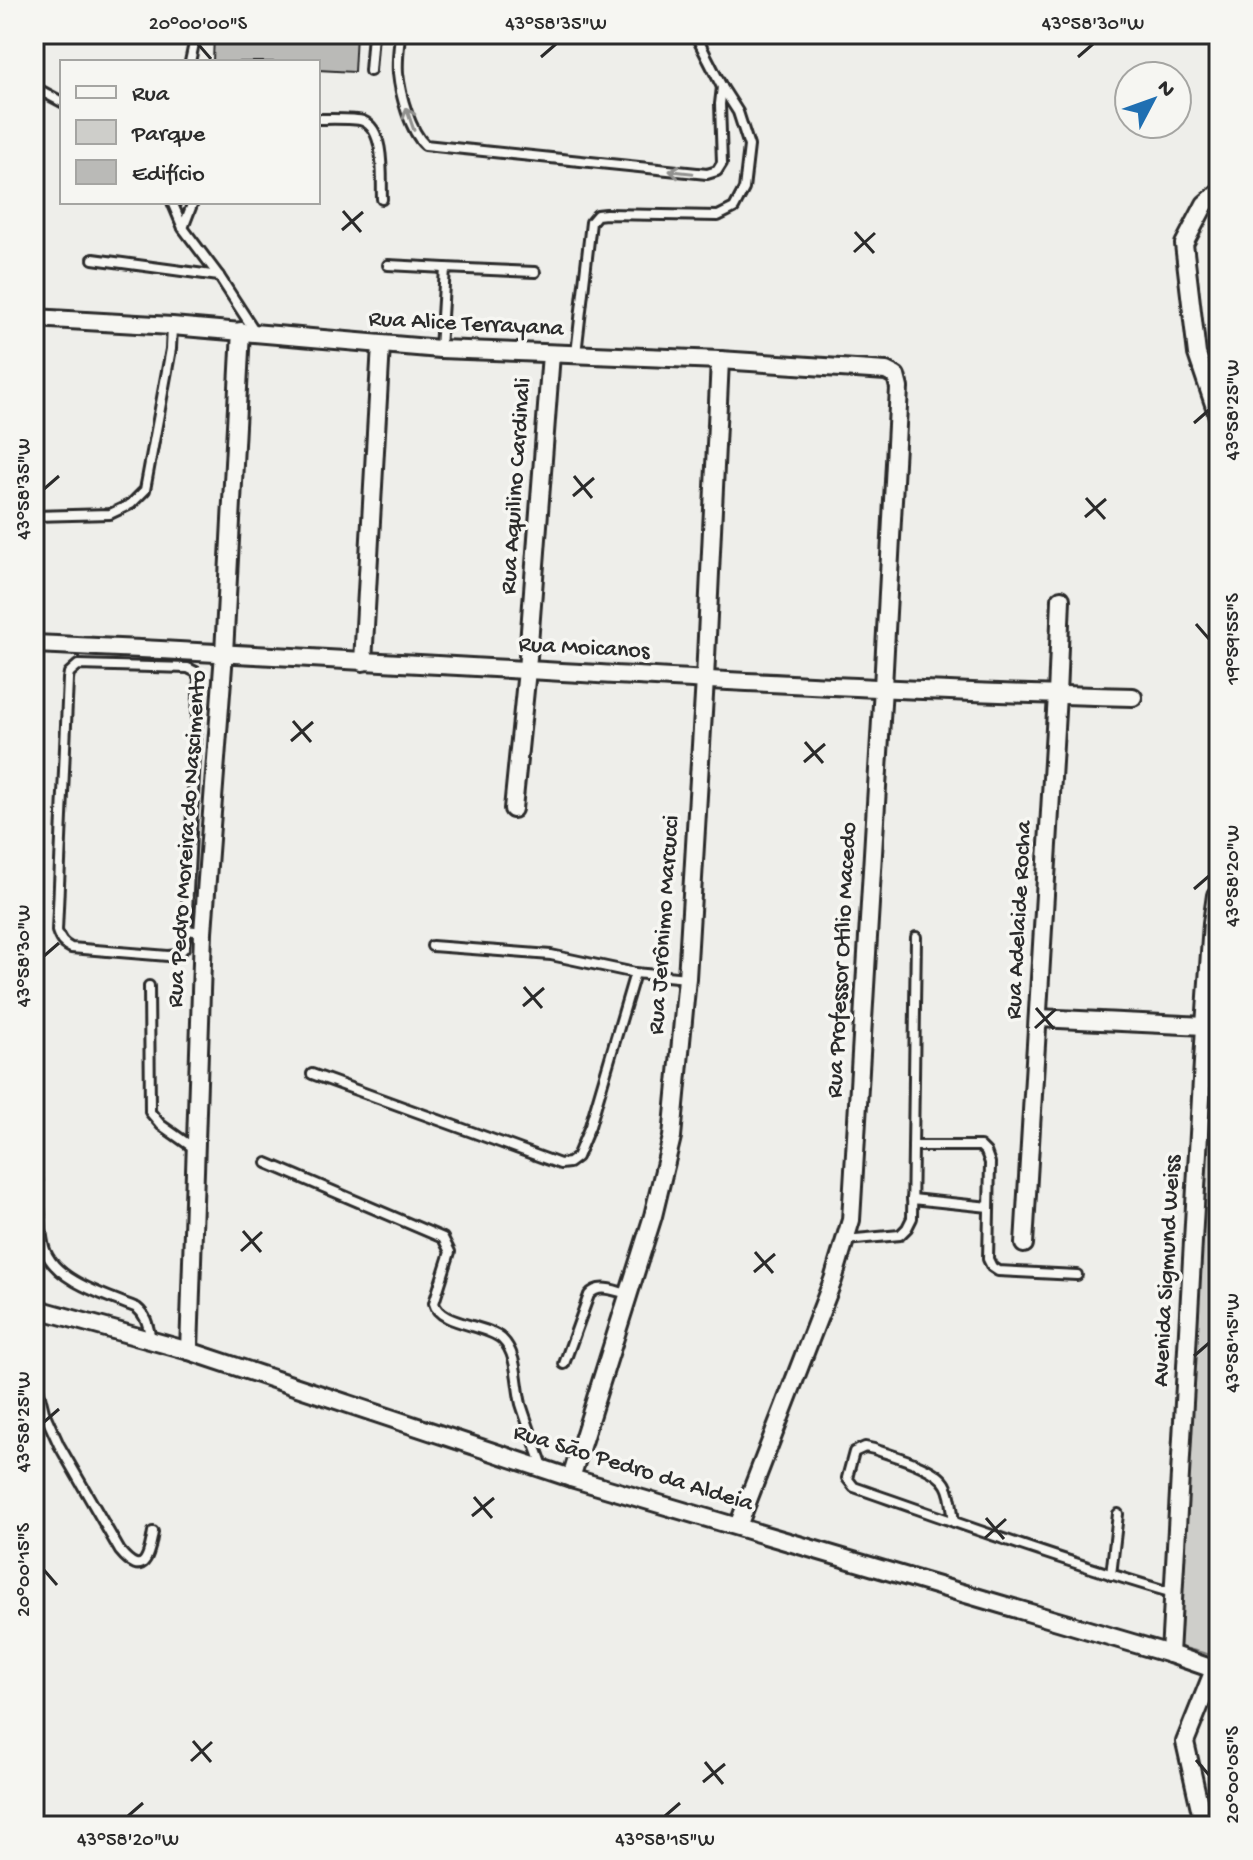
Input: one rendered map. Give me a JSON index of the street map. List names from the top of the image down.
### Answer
{
  "streets": {
    "street": [
      "Rua Alice Terrayana",
      "Rua Aquilino Cardinali",
      "Rua Moicanos",
      "Rua Pedro Moreira do Nascimento",
      "Rua Adelaide Rocha",
      "Rua Jerônimo Marcucci",
      "Rua Professor Otílio Macedo",
      "Avenida Sigmund Weiss",
      "Rua São Pedro da Aldeia"
    ]
  },
  "crossings": [
    ["Rua Alice Terrayana", "Rua Aquilino Cardinali"],
    ["Rua Alice Terrayana", "Rua Pedro Moreira do Nascimento"],
    ["Rua Alice Terrayana", "Rua Jerônimo Marcucci"],
    ["Rua Alice Terrayana", "Rua Professor Otílio Macedo"],
    ["Rua Aquilino Cardinali", "Rua Moicanos"],
    ["Rua Moicanos", "Rua Pedro Moreira do Nascimento"],
    ["Rua Moicanos", "Rua Adelaide Rocha"],
    ["Rua Moicanos", "Rua Jerônimo Marcucci"],
    ["Rua Moicanos", "Rua Professor Otílio Macedo"],
    ["Rua Pedro Moreira do Nascimento", "Rua São Pedro da Aldeia"],
    ["Rua Jerônimo Marcucci", "Rua São Pedro da Aldeia"],
    ["Rua Professor Otílio Macedo", "Rua São Pedro da Aldeia"],
    ["Avenida Sigmund Weiss", "Rua São Pedro da Aldeia"]
  ],
  "legend": ["Rua", "Parque", "Edifício"],
  "north": "top right",
  "coordinates": [
    "20°00'00\"S",
    "43°58'35\"W",
    "43°58'30\"W",
    "43°58'25\"W",
    "19°59'55\"S",
    "43°58'20\"W",
    "43°58'15\"W",
    "20°00'15\"S",
    "20°00'05\"S"
  ]
}
